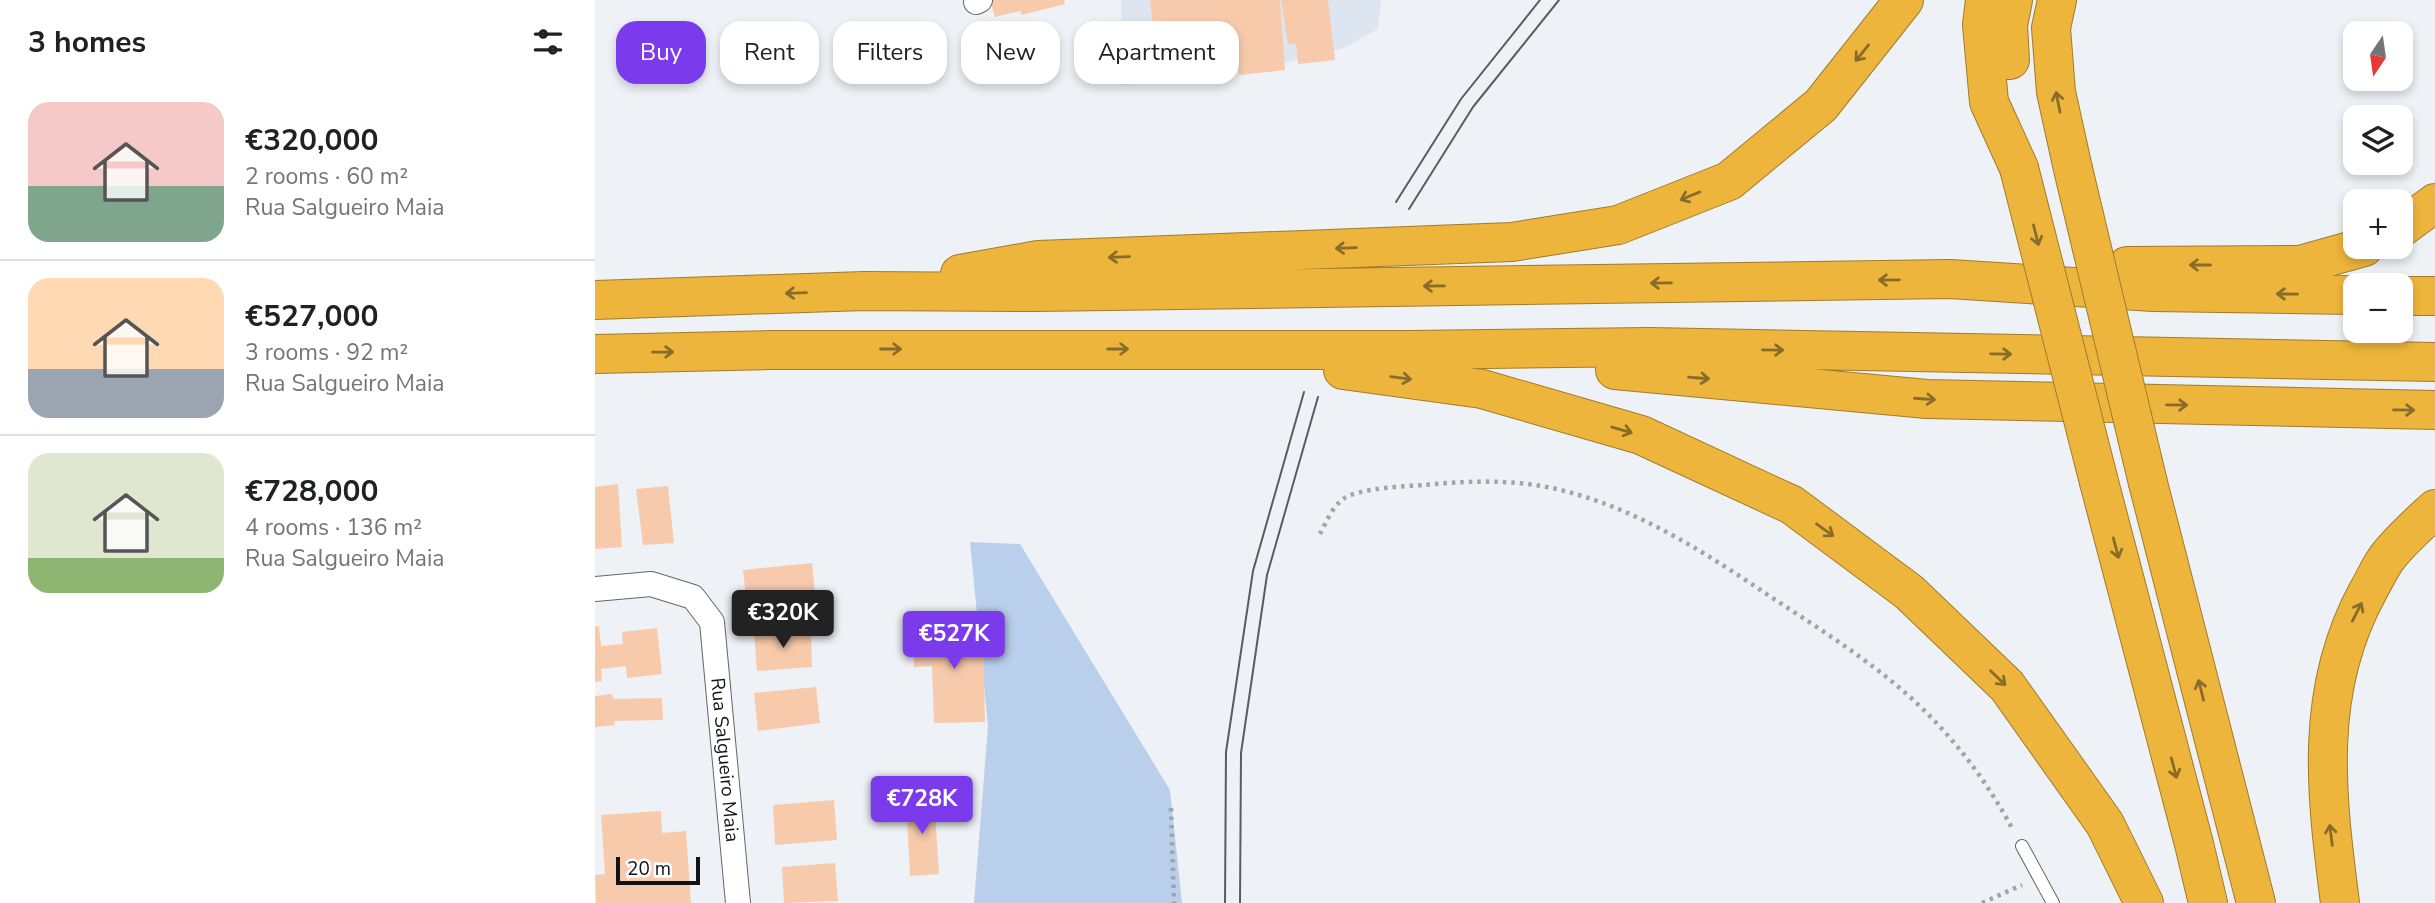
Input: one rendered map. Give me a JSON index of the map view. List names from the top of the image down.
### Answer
{
  "streets": {
    "street": ["Rua Salgueiro Maia"]
  },
  "scale_bar": "20 m",
  "north": "bottom",
  "page": {
    "heading": "3 homes",
    "map_buttons": ["+", "−"],
    "chip": [
      "Buy",
      "Rent",
      "Filters",
      "New",
      "Apartment"
    ],
    "list": [
      {
        "name": "€320,000",
        "note": "2 rooms · 60 m² · Rua Salgueiro Maia"
      },
      {
        "name": "€527,000",
        "note": "3 rooms · 92 m² · Rua Salgueiro Maia"
      },
      {
        "name": "€728,000",
        "note": "4 rooms · 136 m² · Rua Salgueiro Maia"
      }
    ],
    "price": ["€320K", "€527K", "€728K"],
    "scale": "20 m"
  }
}
